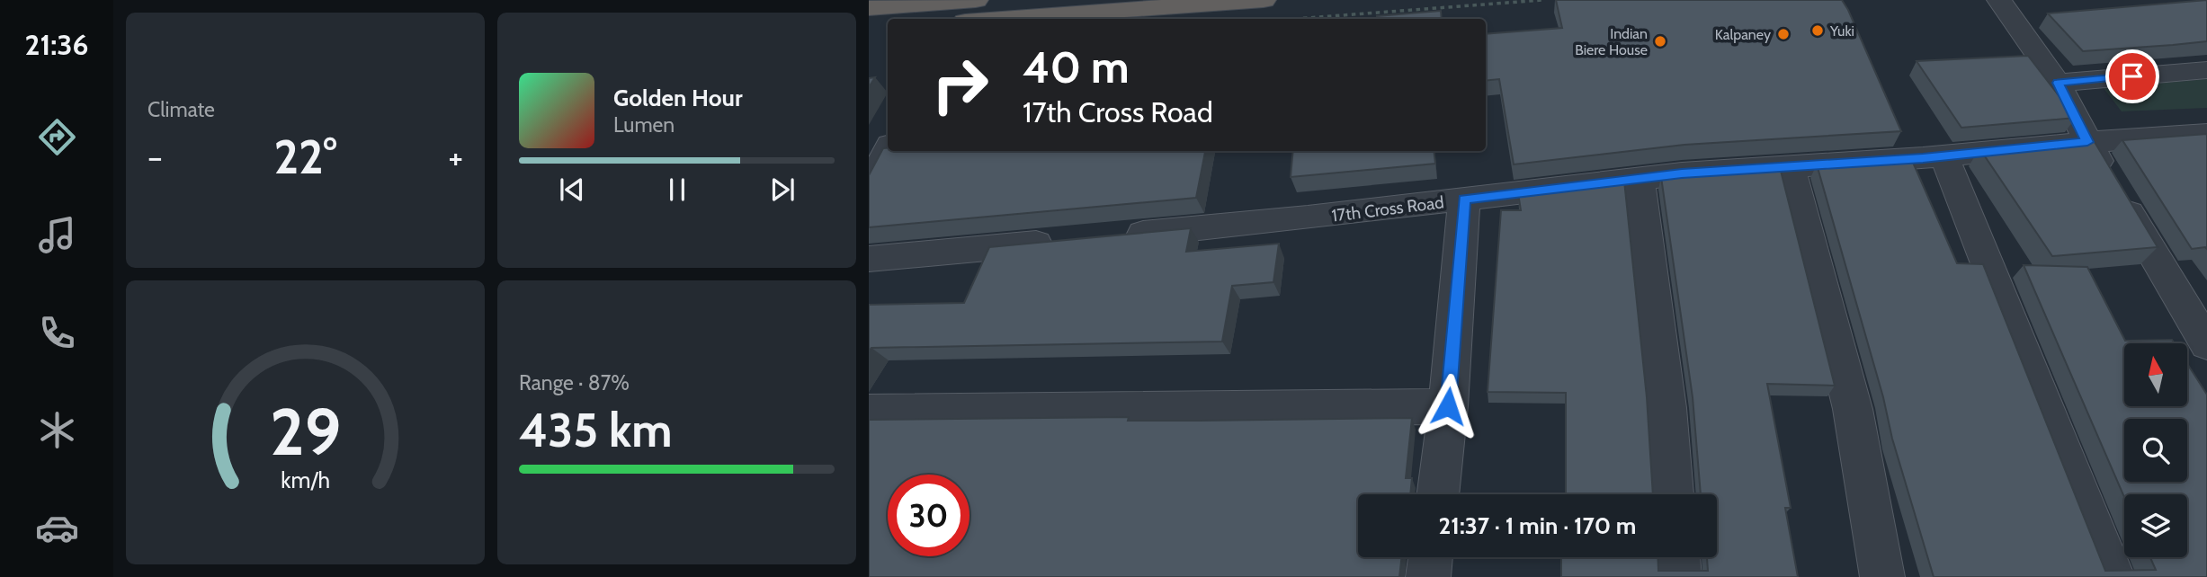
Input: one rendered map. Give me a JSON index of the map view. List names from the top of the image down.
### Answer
{
  "streets": {
    "street": ["17th Cross Road"]
  },
  "places": ["Yuki", "Kalpaney", "Indian Biere House"],
  "north": "top",
  "page": {
    "tabs": "21:36",
    "tile": [
      "Climate",
      ["Range · 87%", "435 km"]
    ],
    "turn": ["40 m", "17th Cross Road"],
    "song": ["Golden Hour", "Lumen"],
    "heat": ["−", "22°", "+"],
    "limit": "30",
    "trip": "21:37 · 1 min · 170 m",
    "gauge": ["29", "km/h"]
  }
}
